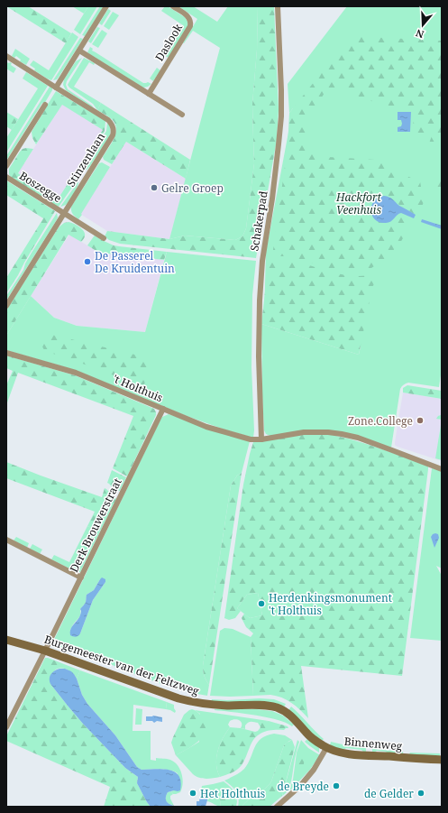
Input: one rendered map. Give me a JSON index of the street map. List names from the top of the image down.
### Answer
{
  "streets": {
    "street": [
      "Daslook",
      "Stinzenlaan",
      "Boszegge",
      "Schakerpad",
      "'t Holthuis",
      "Derk Brouwerstraat",
      "Burgemeester van der Feltzweg",
      "Binnenweg"
    ]
  },
  "crossings": [
    ["Stinzenlaan", "Boszegge"],
    ["Schakerpad", "'t Holthuis"],
    ["'t Holthuis", "Derk Brouwerstraat"],
    ["Derk Brouwerstraat", "Burgemeester van der Feltzweg"],
    ["Burgemeester van der Feltzweg", "Binnenweg"]
  ],
  "parks": ["Hackfort Veenhuis"],
  "places": [
    "Gelre Groep",
    "De Passerel De Kruidentuin",
    "Zone.College",
    "Herdenkingsmonument 't Holthuis",
    "de Breyde",
    "Het Holthuis",
    "de Gelder"
  ],
  "north": "bottom"
}
